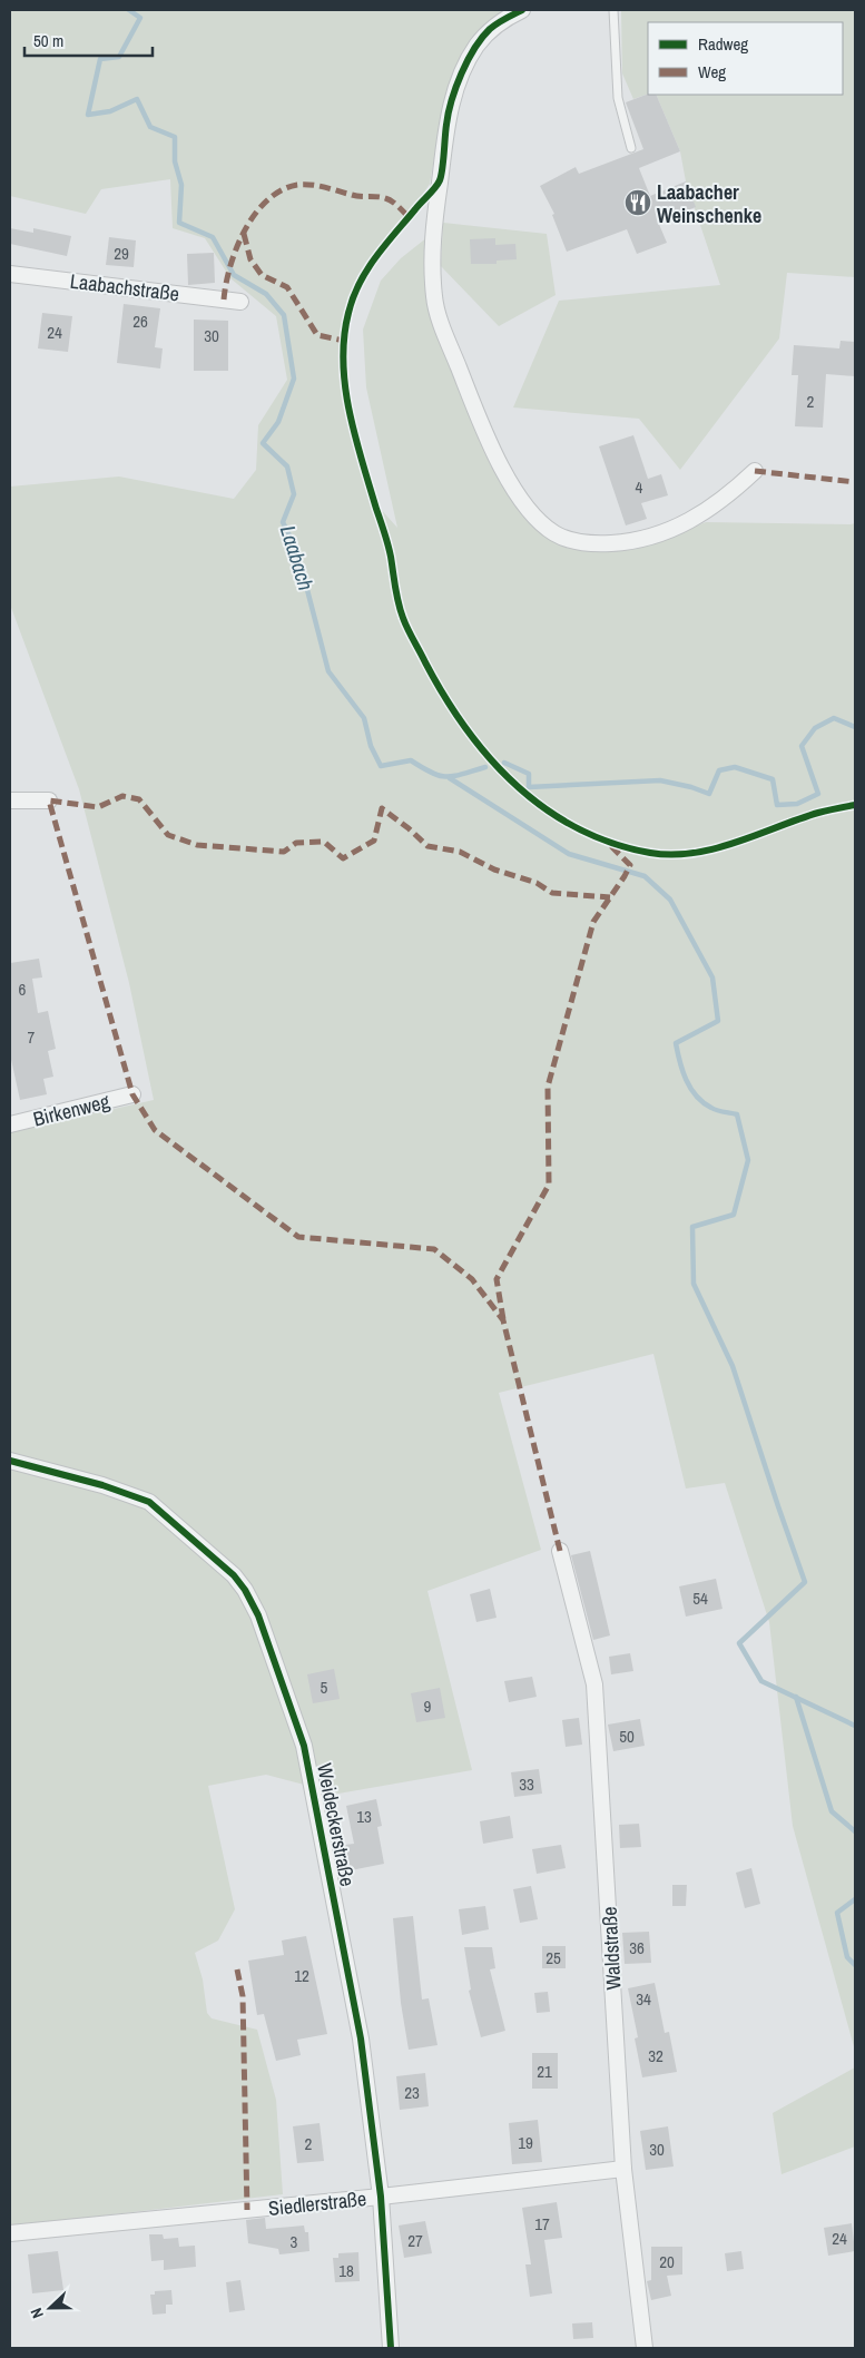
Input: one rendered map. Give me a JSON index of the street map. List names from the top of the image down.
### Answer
{
  "streets": {
    "street": [
      "Laabachstraße",
      "Birkenweg",
      "Weideckerstraße",
      "Waldstraße",
      "Siedlerstraße"
    ]
  },
  "crossings": [
    ["Weideckerstraße", "Siedlerstraße"],
    ["Waldstraße", "Siedlerstraße"]
  ],
  "water": ["Laabach"],
  "places": {
    "restaurant": ["Laabacher Weinschenke"]
  },
  "house_numbers": [
    "29",
    "26",
    "24",
    "30",
    "2",
    "4",
    "6",
    "7",
    "54",
    "5",
    "9",
    "50",
    "33",
    "13",
    "36",
    "25",
    "12",
    "34",
    "32",
    "21",
    "23",
    "19",
    "2",
    "30",
    "17",
    "24",
    "27",
    "3",
    "20",
    "18"
  ],
  "legend": ["Radweg", "Weg"],
  "scale_bar": "50 m",
  "north": "left"
}
